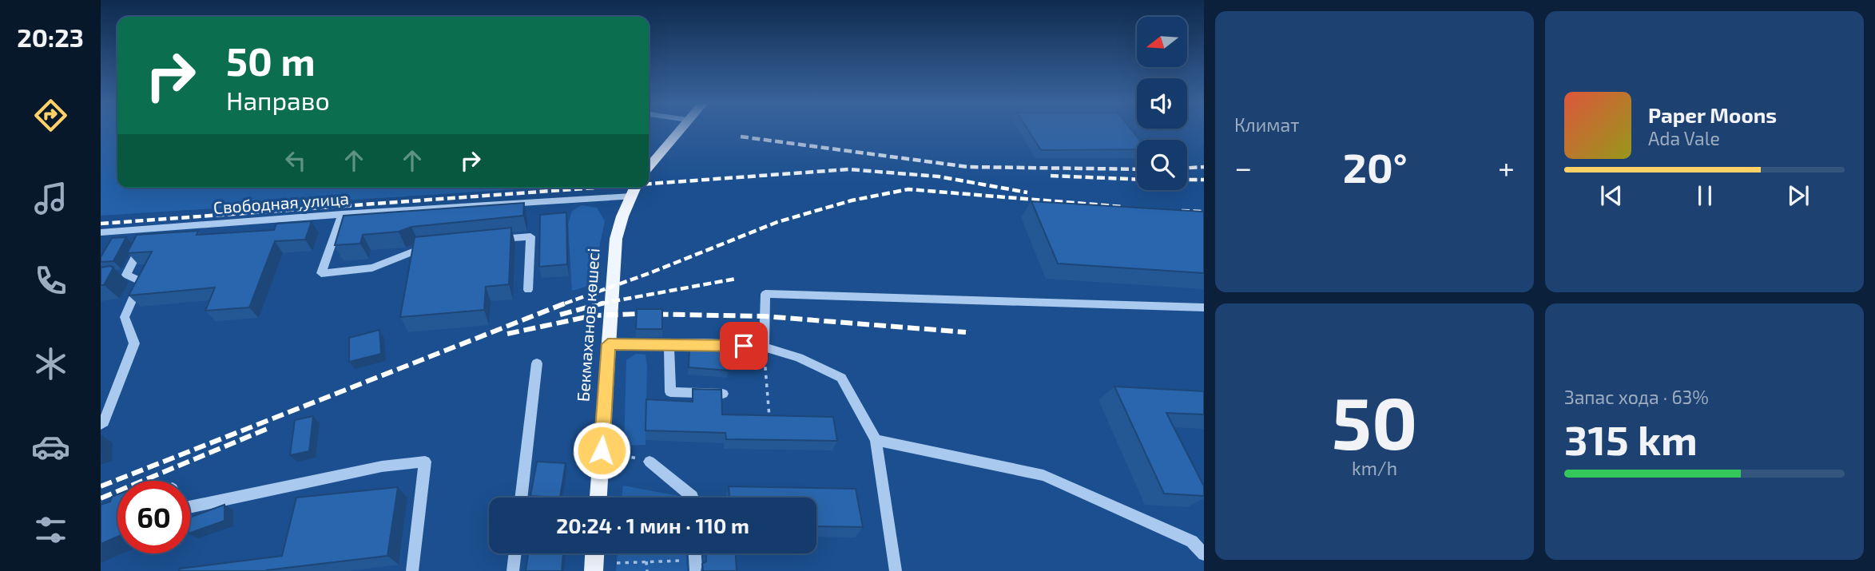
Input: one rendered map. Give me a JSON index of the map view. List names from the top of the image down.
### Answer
{
  "streets": {
    "main road": ["Бекмаханов көшесі"],
    "street": ["Свободная улица"]
  },
  "crossings": [
    ["Свободная улица", "Бекмаханов көшесі"]
  ],
  "north": "left",
  "page": {
    "tabs": "20:23",
    "tile": [
      "Климат",
      ["50", "km/h"],
      ["Запас хода · 63%", "315 km"]
    ],
    "turn": ["50 m", "Направо"],
    "song": ["Paper Moons", "Ada Vale"],
    "heat": ["−", "20°", "+"],
    "limit": "60",
    "trip": "20:24 · 1 мин · 110 m"
  }
}
